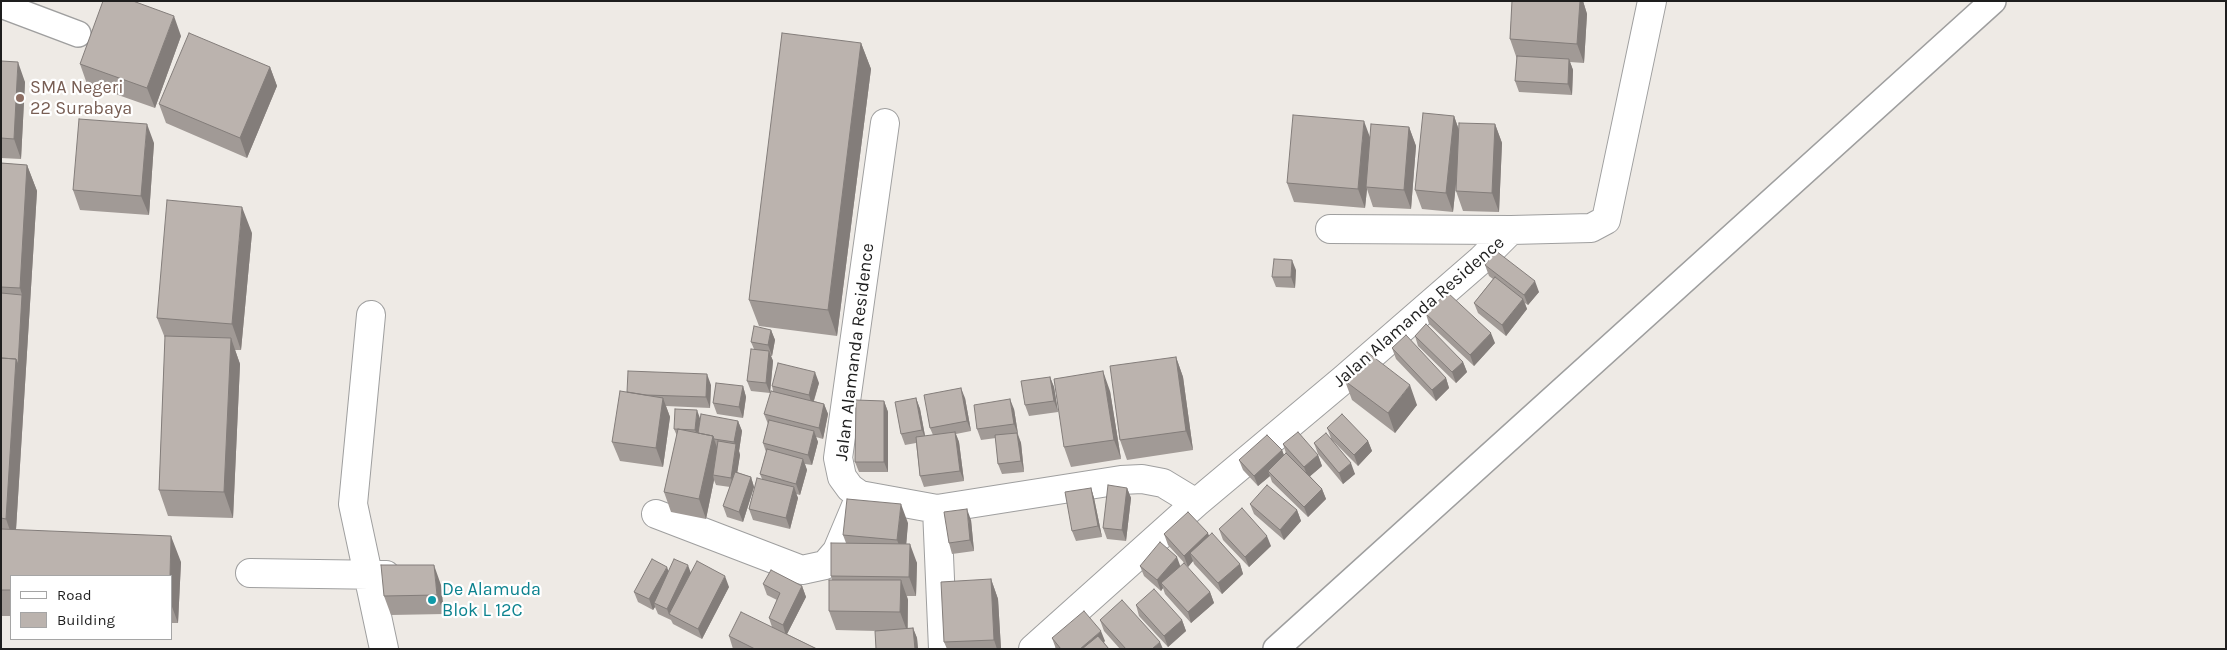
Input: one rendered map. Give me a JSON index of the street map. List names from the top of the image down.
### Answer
{
  "streets": {
    "street": ["Jalan Alamanda Residence"]
  },
  "places": ["SMA Negeri 22 Surabaya", "De Alamuda Blok L 12C"],
  "legend": ["Road", "Building"]
}
